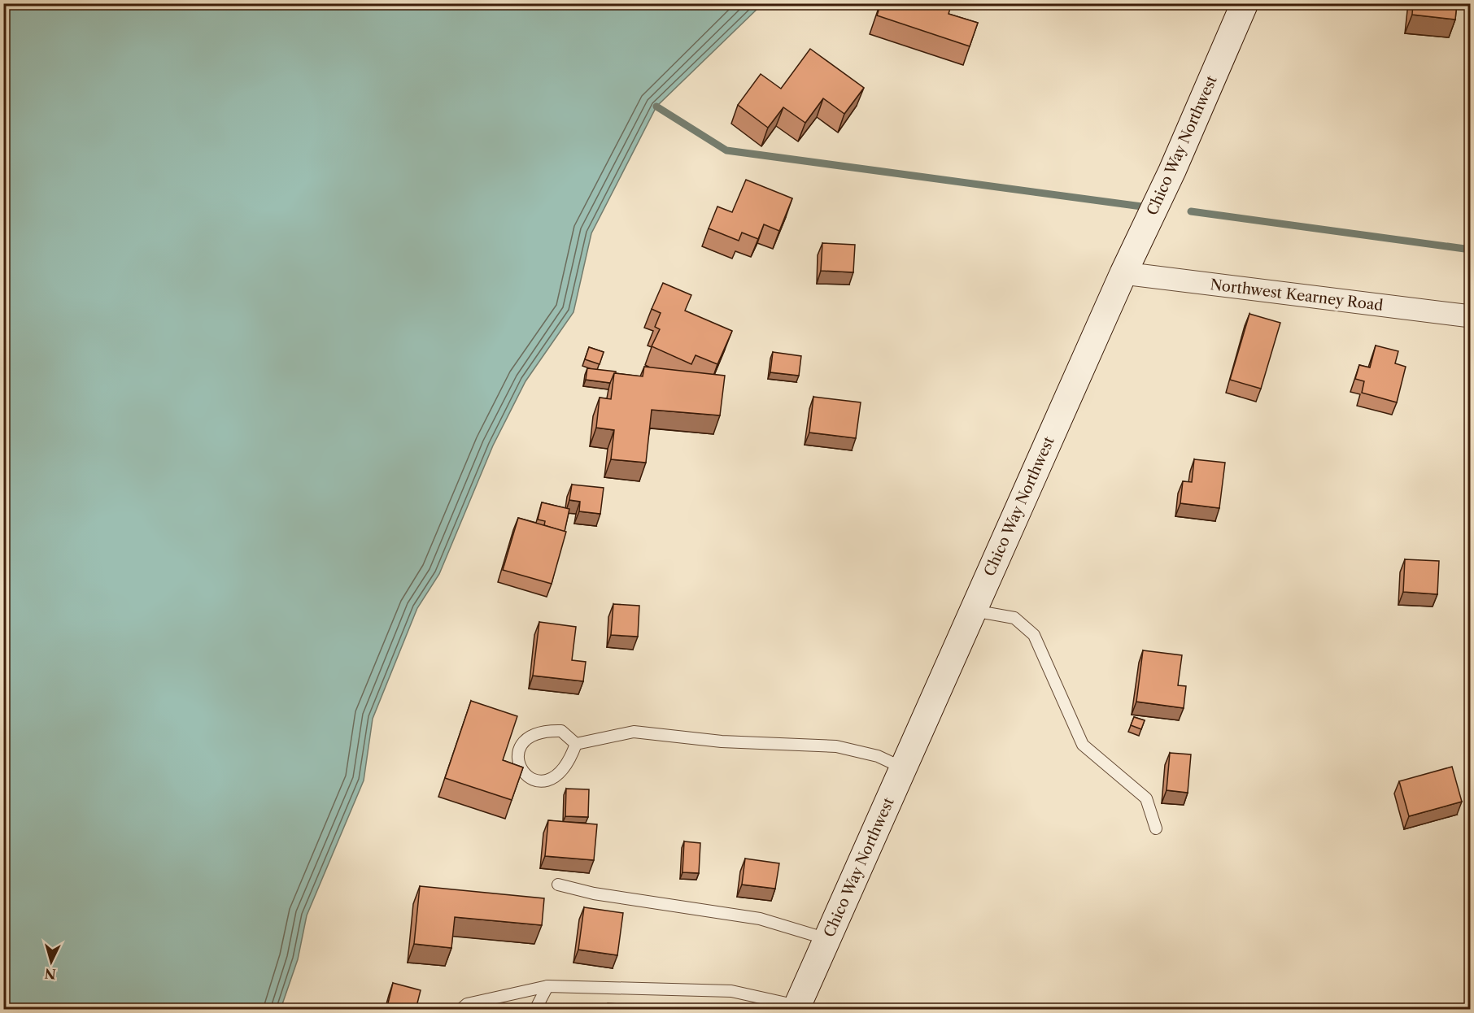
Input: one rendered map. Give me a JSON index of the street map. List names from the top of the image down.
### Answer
{
  "streets": {
    "main road": ["Chico Way Northwest"],
    "street": ["Northwest Kearney Road"]
  },
  "crossings": [
    ["Chico Way Northwest", "Northwest Kearney Road"]
  ],
  "north": "bottom"
}
